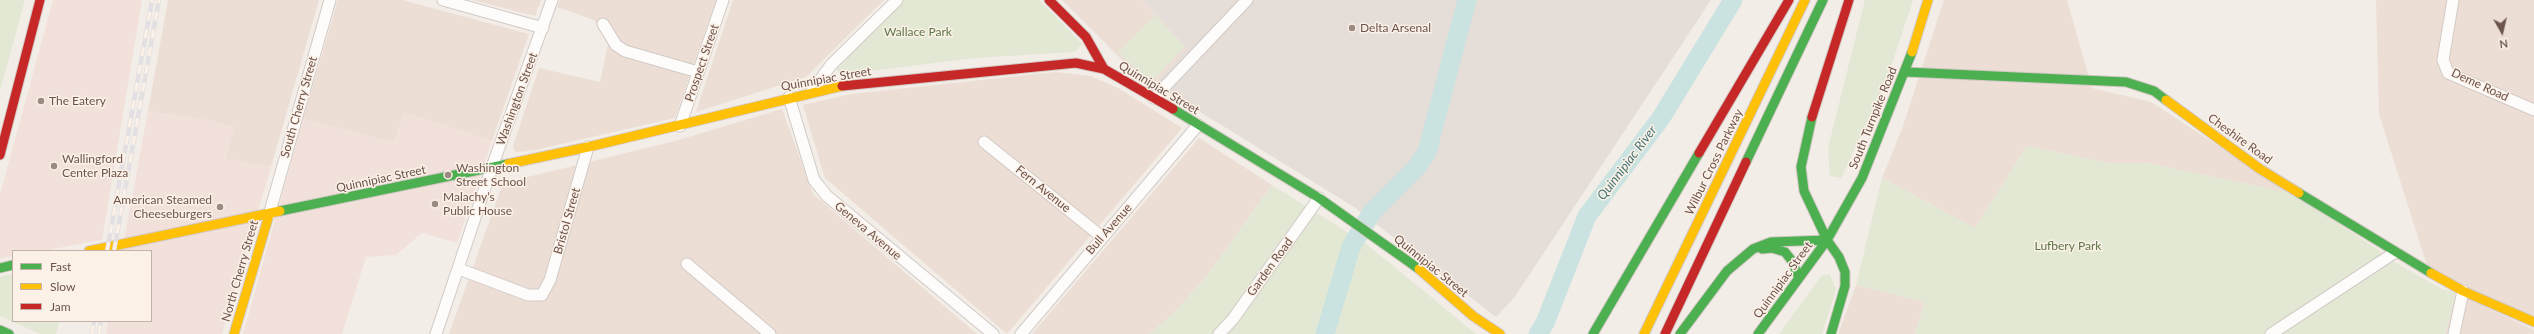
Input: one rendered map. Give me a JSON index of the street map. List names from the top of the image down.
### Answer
{
  "streets": {
    "main road": [
      "Quinnipiac Street",
      "South Turnpike Road",
      "Cheshire Road",
      "Wilbur Cross Parkway",
      "North Cherry Street"
    ],
    "street": [
      "Prospect Street",
      "Deme Road",
      "Washington Street",
      "South Cherry Street",
      "Fern Avenue",
      "Bristol Street",
      "Bull Avenue",
      "Geneva Avenue",
      "Garden Road"
    ]
  },
  "crossings": [
    ["Prospect Street", "Quinnipiac Street"],
    ["Quinnipiac Street", "Washington Street"],
    ["Quinnipiac Street", "South Cherry Street"],
    ["Quinnipiac Street", "South Turnpike Road"],
    ["Quinnipiac Street", "Bristol Street"],
    ["Quinnipiac Street", "Bull Avenue"],
    ["Quinnipiac Street", "Geneva Avenue"],
    ["Quinnipiac Street", "Garden Road"],
    ["Quinnipiac Street", "North Cherry Street"],
    ["Washington Street", "Bristol Street"],
    ["South Cherry Street", "North Cherry Street"],
    ["South Turnpike Road", "Cheshire Road"],
    ["Fern Avenue", "Bull Avenue"]
  ],
  "water": ["Quinnipiac River"],
  "parks": ["Wallace Park", "Lufbery Park"],
  "places": [
    "Delta Arsenal",
    "The Eatery",
    "Wallingford Center Plaza",
    "Washington Street School",
    "Malachy’s Public House",
    "American Steamed Cheeseburgers"
  ],
  "legend": ["Fast", "Slow", "Jam"],
  "north": "bottom"
}
